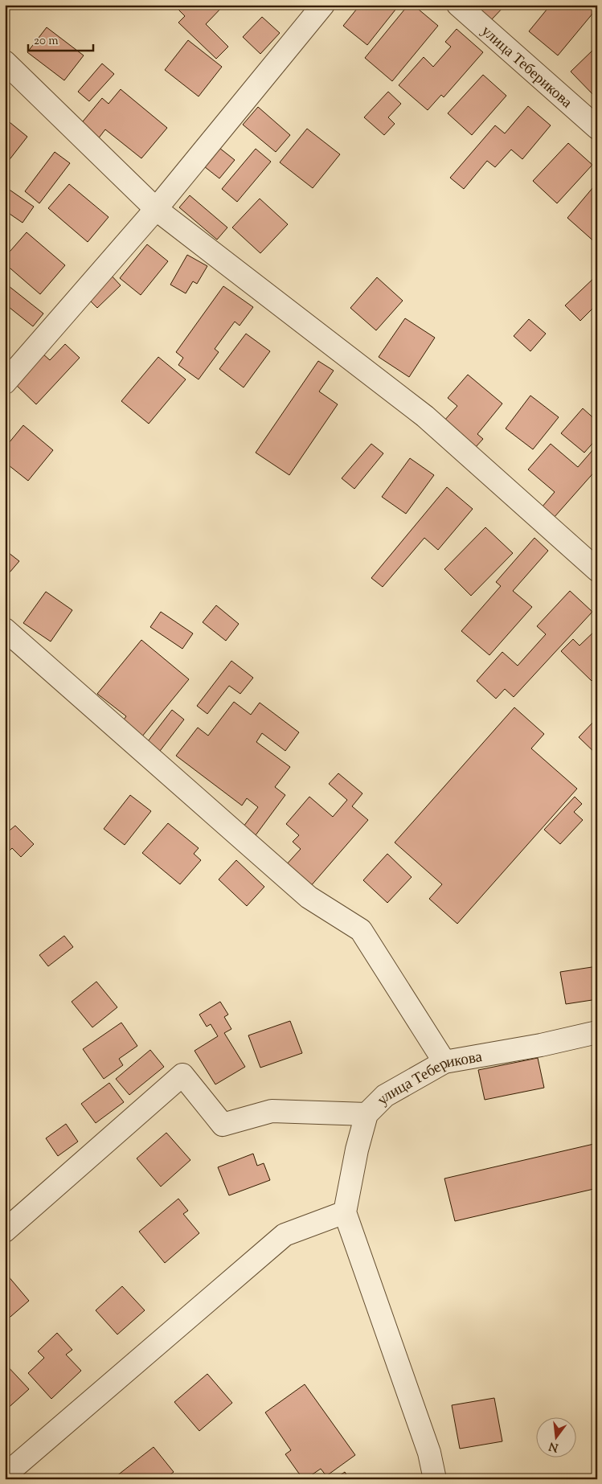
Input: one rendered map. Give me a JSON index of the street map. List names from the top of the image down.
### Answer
{
  "streets": {
    "street": ["улица Теберикова"]
  },
  "scale_bar": "20 m",
  "north": "bottom"
}
